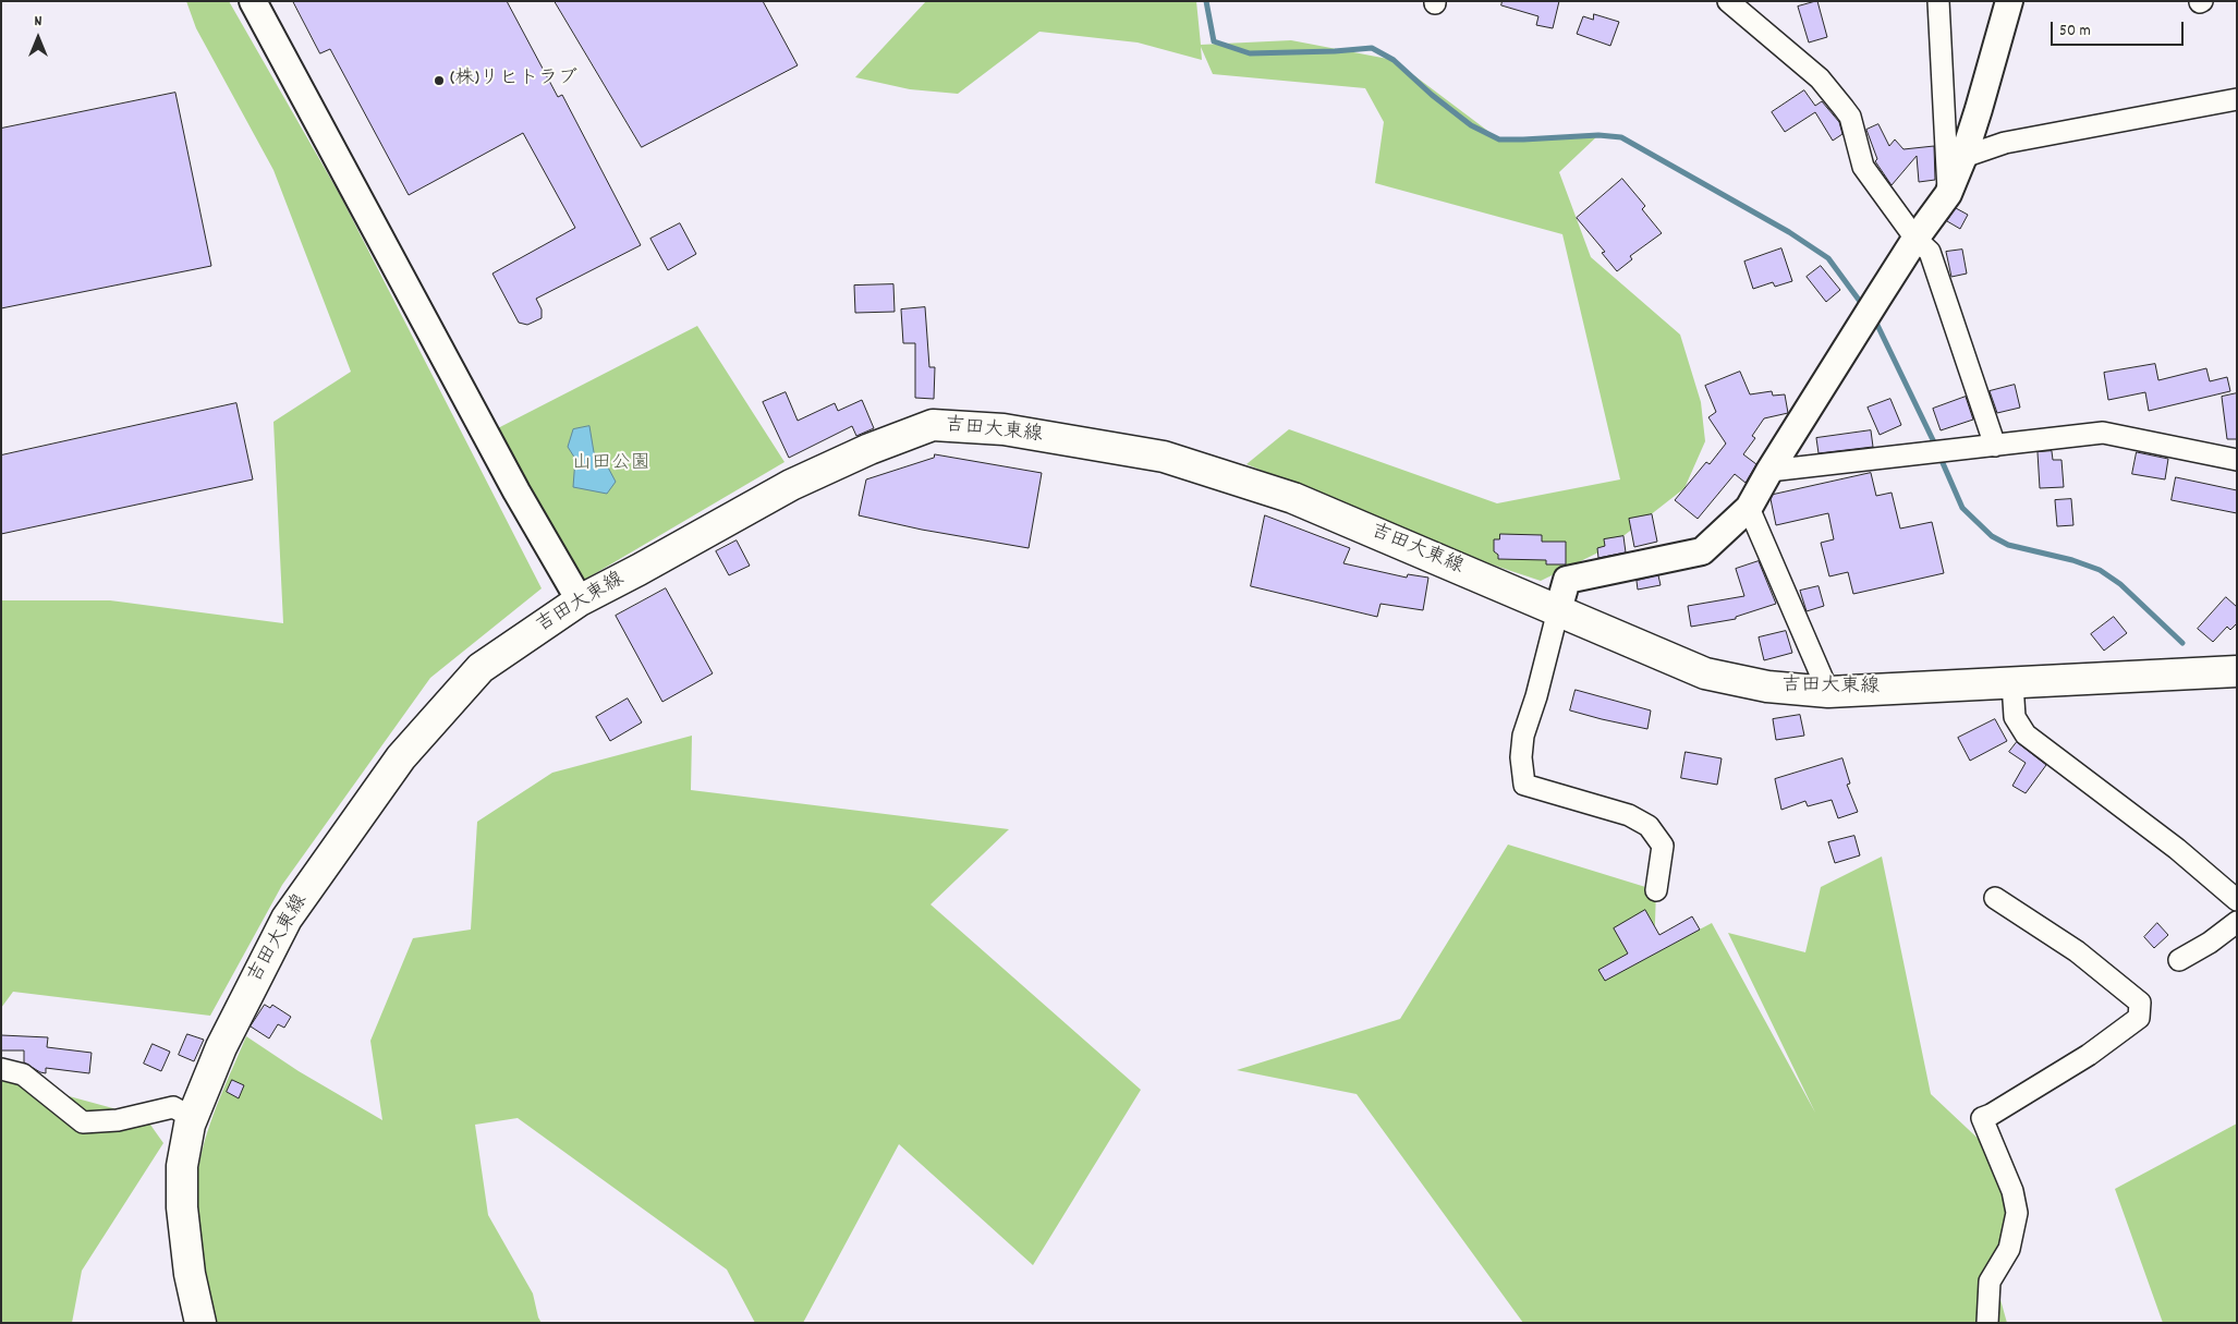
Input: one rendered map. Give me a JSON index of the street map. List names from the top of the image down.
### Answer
{
  "streets": {
    "main road": ["吉田大東線"]
  },
  "parks": ["山田公園"],
  "places": ["(株)リヒトラブ"],
  "scale_bar": "50 m",
  "north": "top"
}
